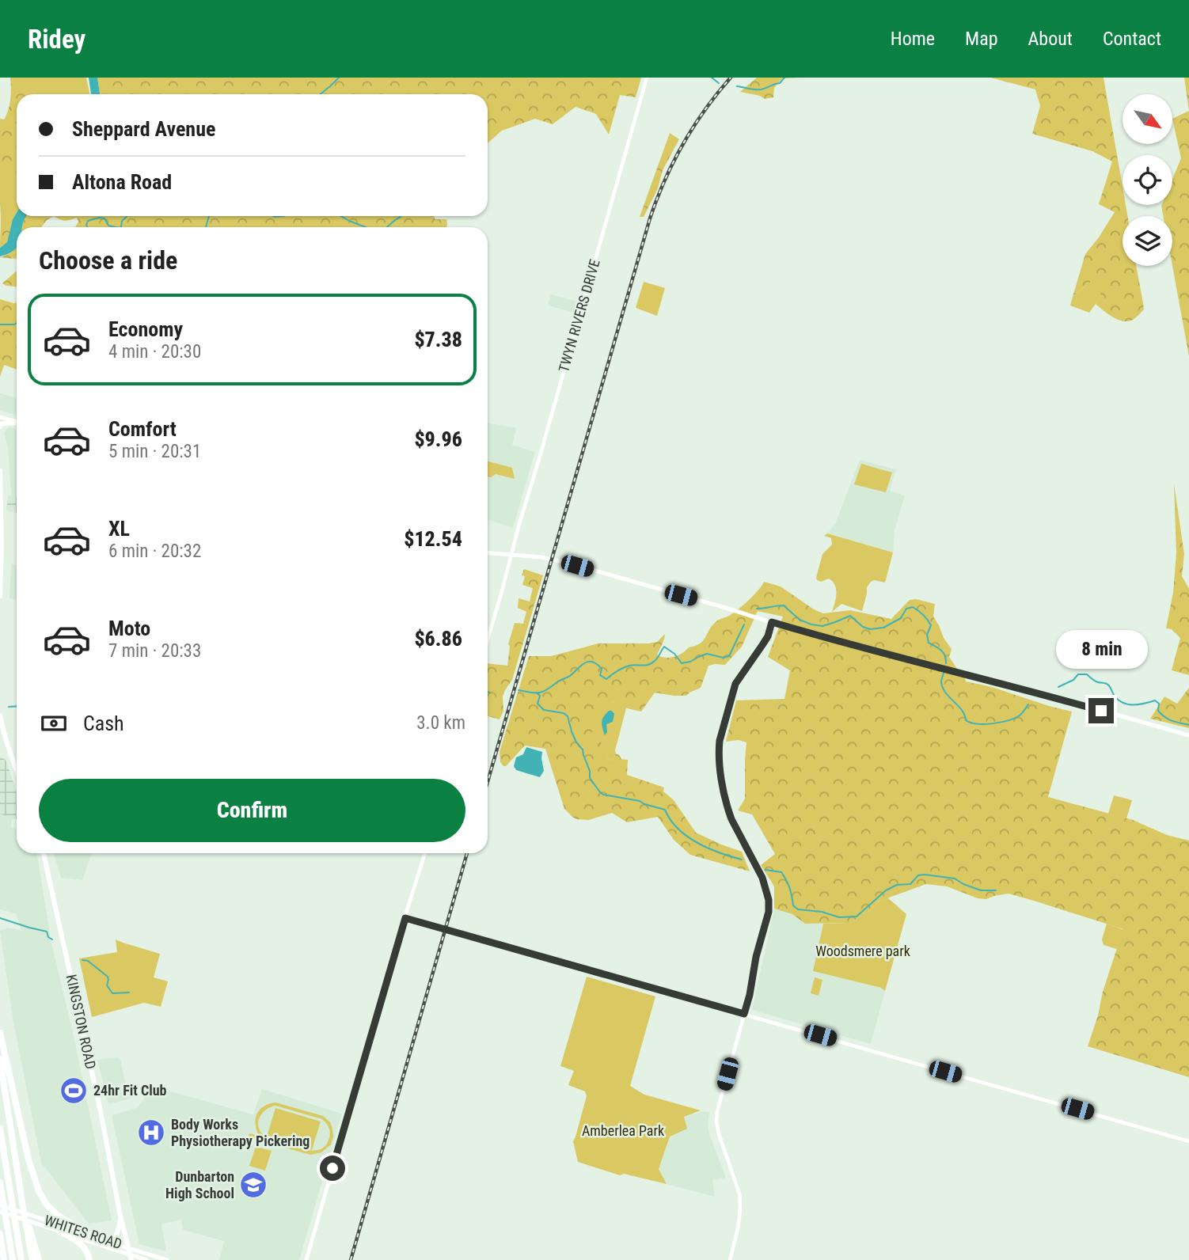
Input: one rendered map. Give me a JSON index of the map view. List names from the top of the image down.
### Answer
{
  "streets": {
    "main road": ["KINGSTON ROAD", "WHITES ROAD"],
    "street": ["TWYN RIVERS DRIVE"]
  },
  "crossings": [
    ["KINGSTON ROAD", "WHITES ROAD"]
  ],
  "parks": ["Woodsmere park", "Amberlea Park"],
  "places": {
    "sports": ["24hr Fit Club"],
    "hospital": ["Body Works Physiotherapy Pickering"],
    "school or university": ["Dunbarton High School"]
  },
  "north": "bottom right",
  "page": {
    "header": "Ridey",
    "nav": [
      "Home",
      "Map",
      "About",
      "Contact"
    ],
    "banner": ["Sheppard Avenue", "Altona Road"],
    "heading": "Choose a ride",
    "list": [
      {
        "name": "Economy",
        "note": "4 min · 20:30",
        "value": "$7.38"
      },
      {
        "name": "Comfort",
        "note": "5 min · 20:31",
        "value": "$9.96"
      },
      {
        "name": "XL",
        "note": "6 min · 20:32",
        "value": "$12.54"
      },
      {
        "name": "Moto",
        "note": "7 min · 20:33",
        "value": "$6.86"
      }
    ],
    "bubble": "8 min",
    "pay": ["Cash", "3.0 km"],
    "buttons": "Confirm"
  }
}
